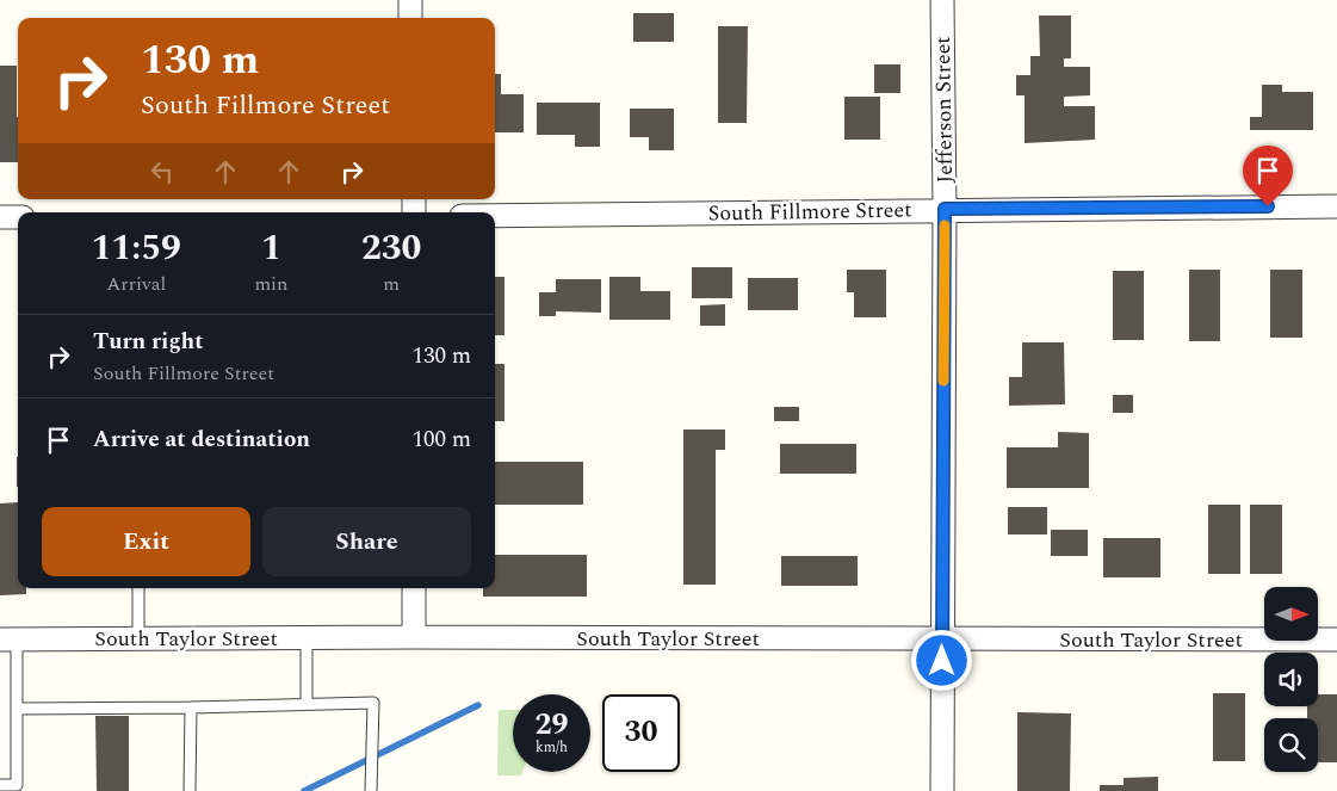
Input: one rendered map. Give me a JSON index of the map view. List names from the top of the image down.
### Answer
{
  "streets": {
    "street": ["Jefferson Street", "South Fillmore Street", "South Taylor Street"]
  },
  "crossings": [
    ["Jefferson Street", "South Fillmore Street"],
    ["Jefferson Street", "South Taylor Street"]
  ],
  "north": "right",
  "page": {
    "turn": ["130 m", "South Fillmore Street"],
    "eta": [
      "11:59",
      "Arrival",
      "1",
      "min",
      "230",
      "m"
    ],
    "list": [
      {
        "name": "Turn right",
        "note": "South Fillmore Street",
        "value": "130 m"
      },
      {
        "name": "Arrive at destination",
        "value": "100 m"
      }
    ],
    "buttons": ["Exit", "Share"],
    "speed": "29 km/h",
    "limit": "30"
  }
}
